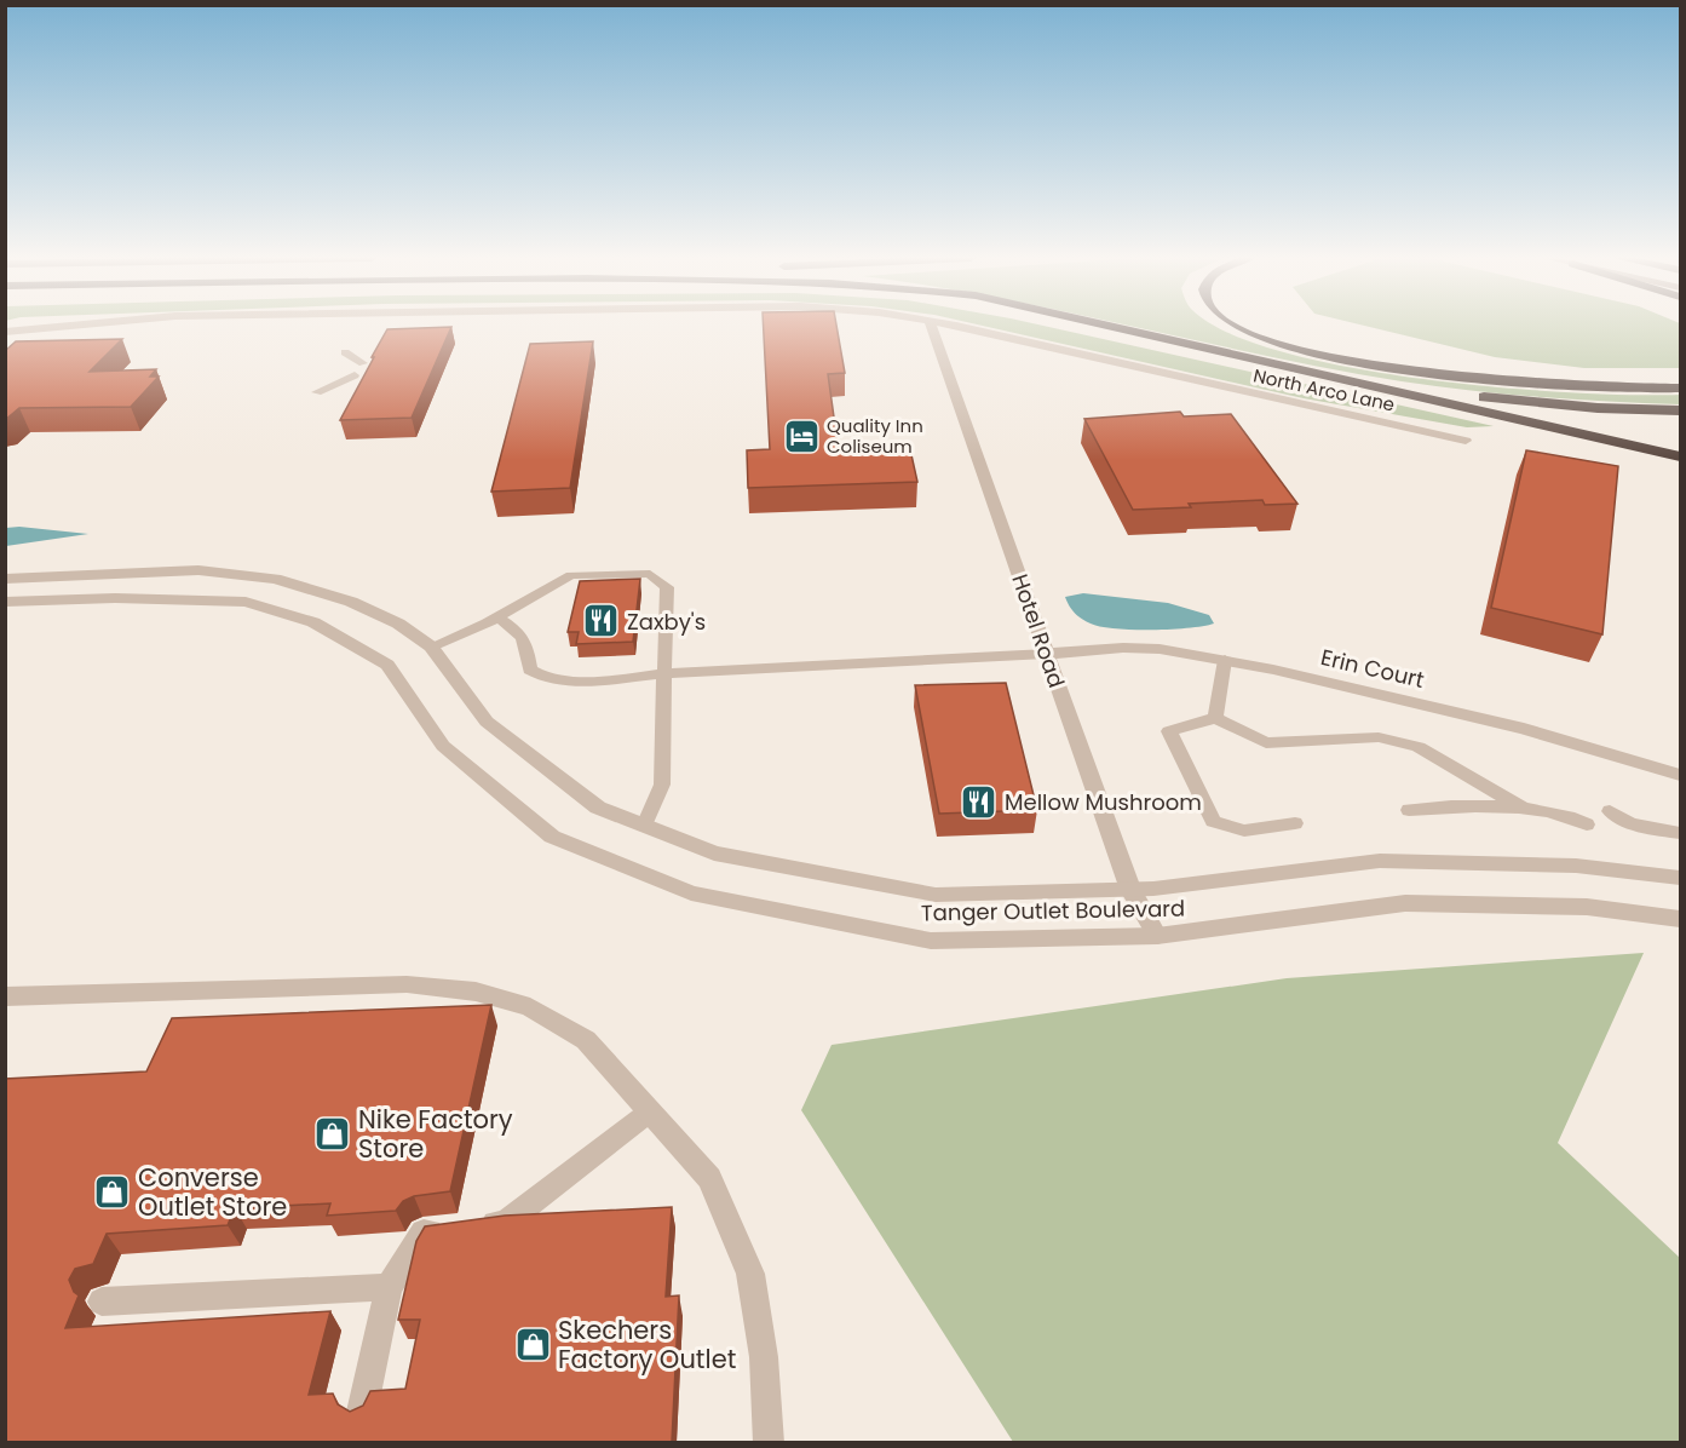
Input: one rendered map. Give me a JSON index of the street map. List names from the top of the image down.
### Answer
{
  "streets": {
    "street": [
      "North Arco Lane",
      "Hotel Road",
      "Erin Court",
      "Tanger Outlet Boulevard"
    ]
  },
  "crossings": [
    ["Hotel Road", "Erin Court"],
    ["Hotel Road", "Tanger Outlet Boulevard"]
  ],
  "places": {
    "hotel": ["Quality Inn Coliseum"],
    "restaurant": ["Zaxby's", "Mellow Mushroom"],
    "shop": ["Nike Factory Store", "Converse Outlet Store", "Skechers Factory Outlet"]
  }
}
